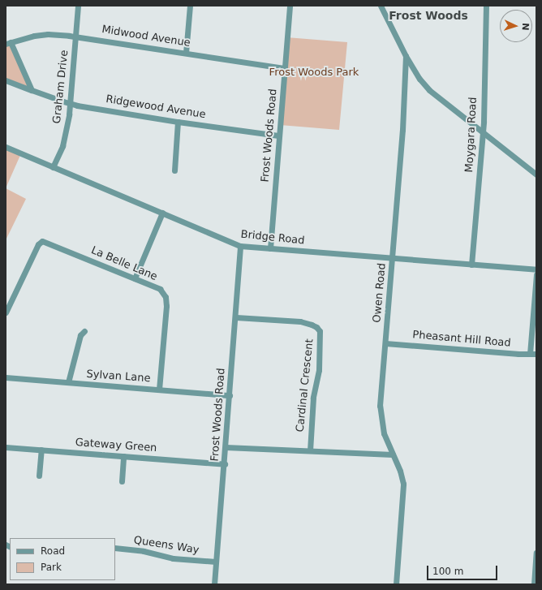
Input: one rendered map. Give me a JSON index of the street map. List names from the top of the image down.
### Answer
{
  "streets": {
    "street": [
      "Midwood Avenue",
      "Graham Drive",
      "Ridgewood Avenue",
      "Moygara Road",
      "Frost Woods Road",
      "Bridge Road",
      "La Belle Lane",
      "Owen Road",
      "Pheasant Hill Road",
      "Sylvan Lane",
      "Cardinal Crescent",
      "Gateway Green",
      "Queens Way"
    ]
  },
  "crossings": [
    ["Midwood Avenue", "Graham Drive"],
    ["Midwood Avenue", "Frost Woods Road"],
    ["Graham Drive", "Ridgewood Avenue"],
    ["Graham Drive", "Bridge Road"],
    ["Ridgewood Avenue", "Frost Woods Road"],
    ["Moygara Road", "Bridge Road"],
    ["Frost Woods Road", "Bridge Road"],
    ["Frost Woods Road", "Sylvan Lane"],
    ["Frost Woods Road", "Cardinal Crescent"],
    ["Frost Woods Road", "Gateway Green"],
    ["Frost Woods Road", "Queens Way"],
    ["Bridge Road", "Owen Road"],
    ["La Belle Lane", "Sylvan Lane"],
    ["Owen Road", "Pheasant Hill Road"]
  ],
  "districts": ["Frost Woods"],
  "parks": ["Frost Woods Park"],
  "legend": ["Road", "Park"],
  "scale_bar": "100 m",
  "north": "right"
}
